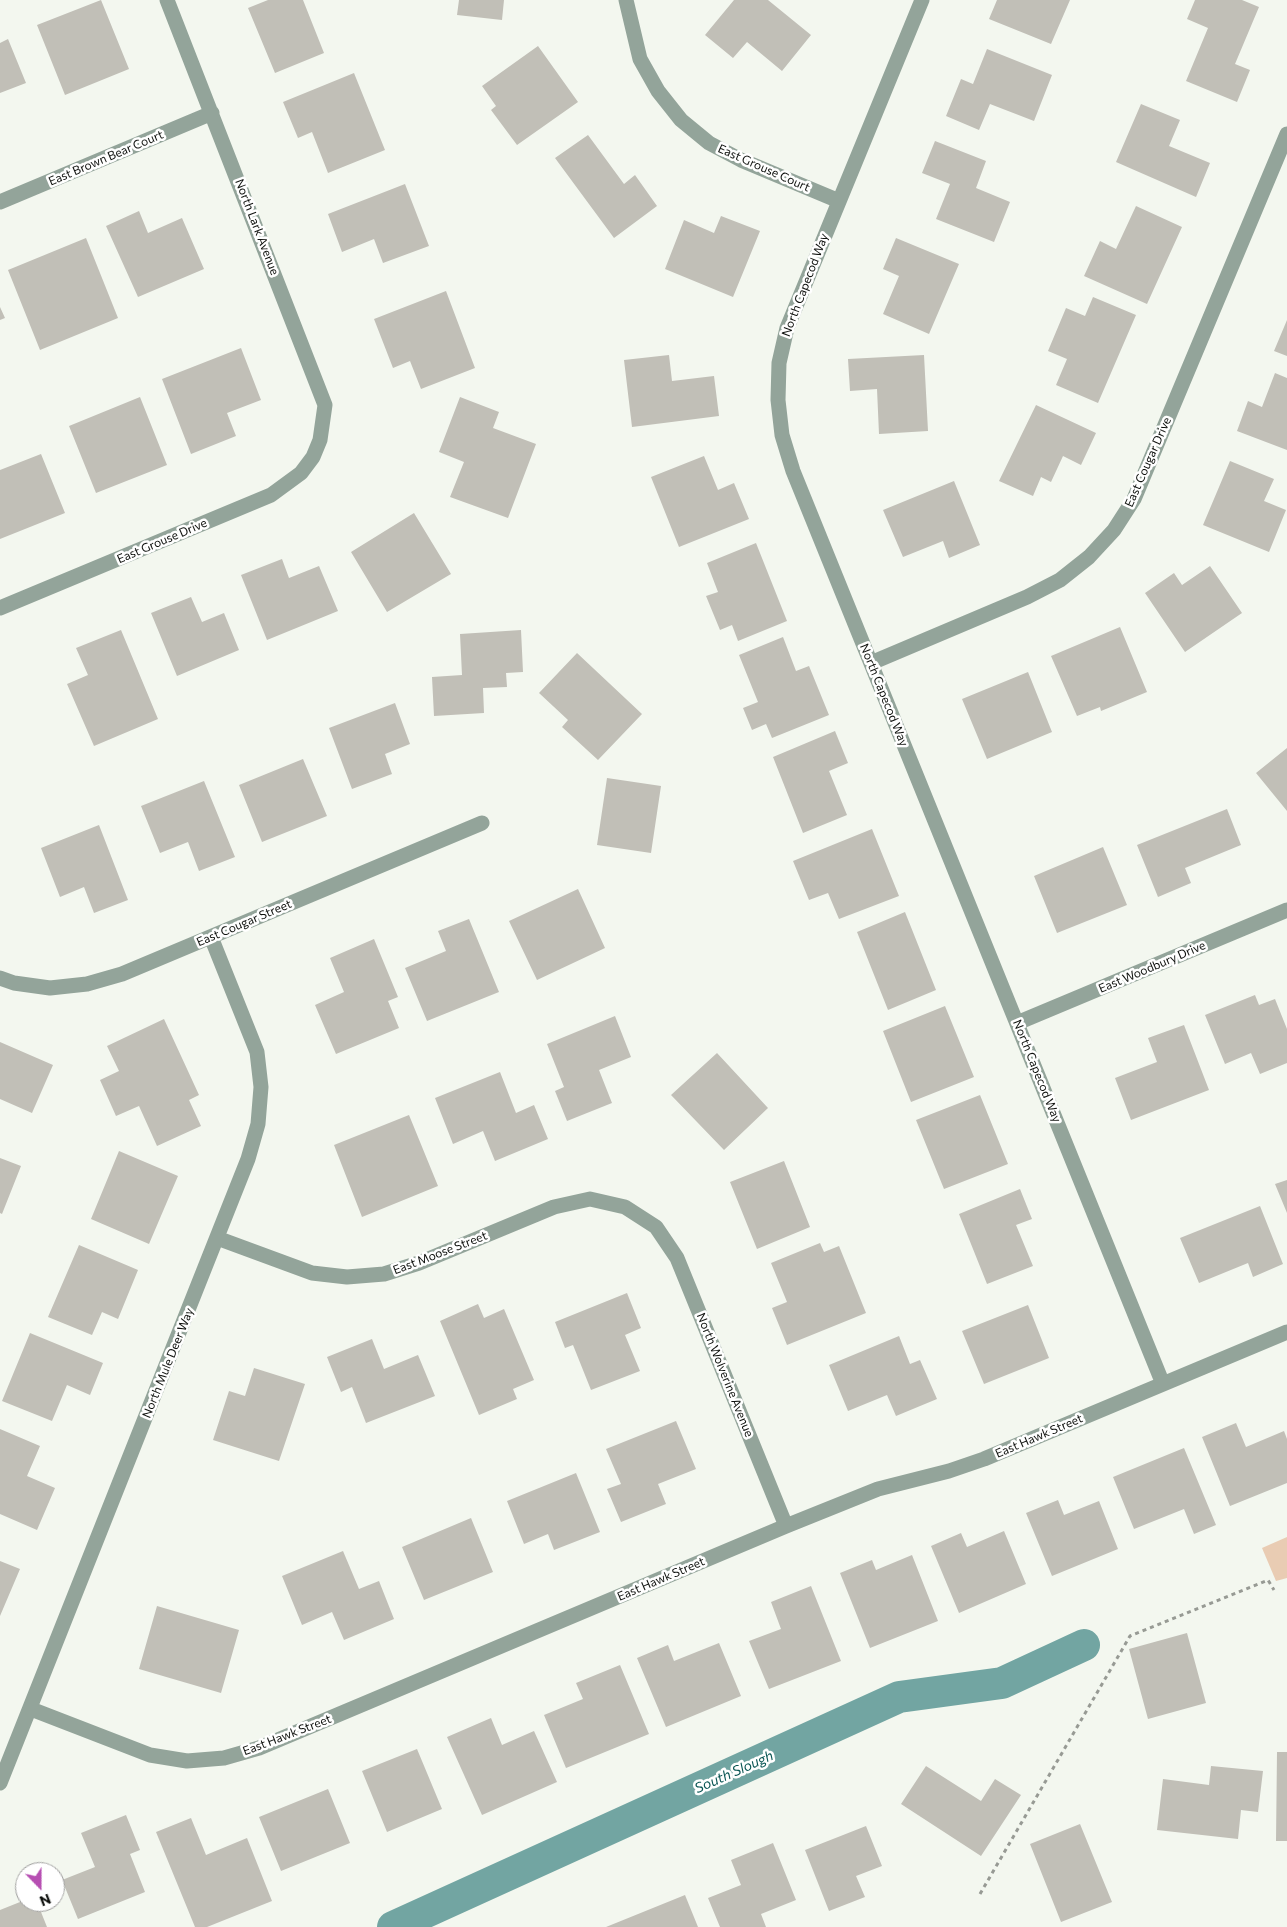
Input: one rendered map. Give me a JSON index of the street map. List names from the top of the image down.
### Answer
{
  "streets": {
    "street": [
      "East Brown Bear Court",
      "East Grouse Court",
      "North Lark Avenue",
      "North Capecod Way",
      "East Cougar Drive",
      "East Grouse Drive",
      "East Cougar Street",
      "East Woodbury Drive",
      "East Moose Street",
      "North Mule Deer Way",
      "North Wolverine Avenue",
      "East Hawk Street"
    ]
  },
  "crossings": [
    ["East Brown Bear Court", "North Lark Avenue"],
    ["East Grouse Court", "North Capecod Way"],
    ["North Lark Avenue", "East Grouse Drive"],
    ["North Capecod Way", "East Cougar Drive"],
    ["North Capecod Way", "East Woodbury Drive"],
    ["North Capecod Way", "East Hawk Street"],
    ["East Cougar Street", "North Mule Deer Way"],
    ["East Moose Street", "North Mule Deer Way"],
    ["East Moose Street", "North Wolverine Avenue"],
    ["North Mule Deer Way", "East Hawk Street"],
    ["North Wolverine Avenue", "East Hawk Street"]
  ],
  "water": ["South Slough"],
  "north": "bottom"
}
